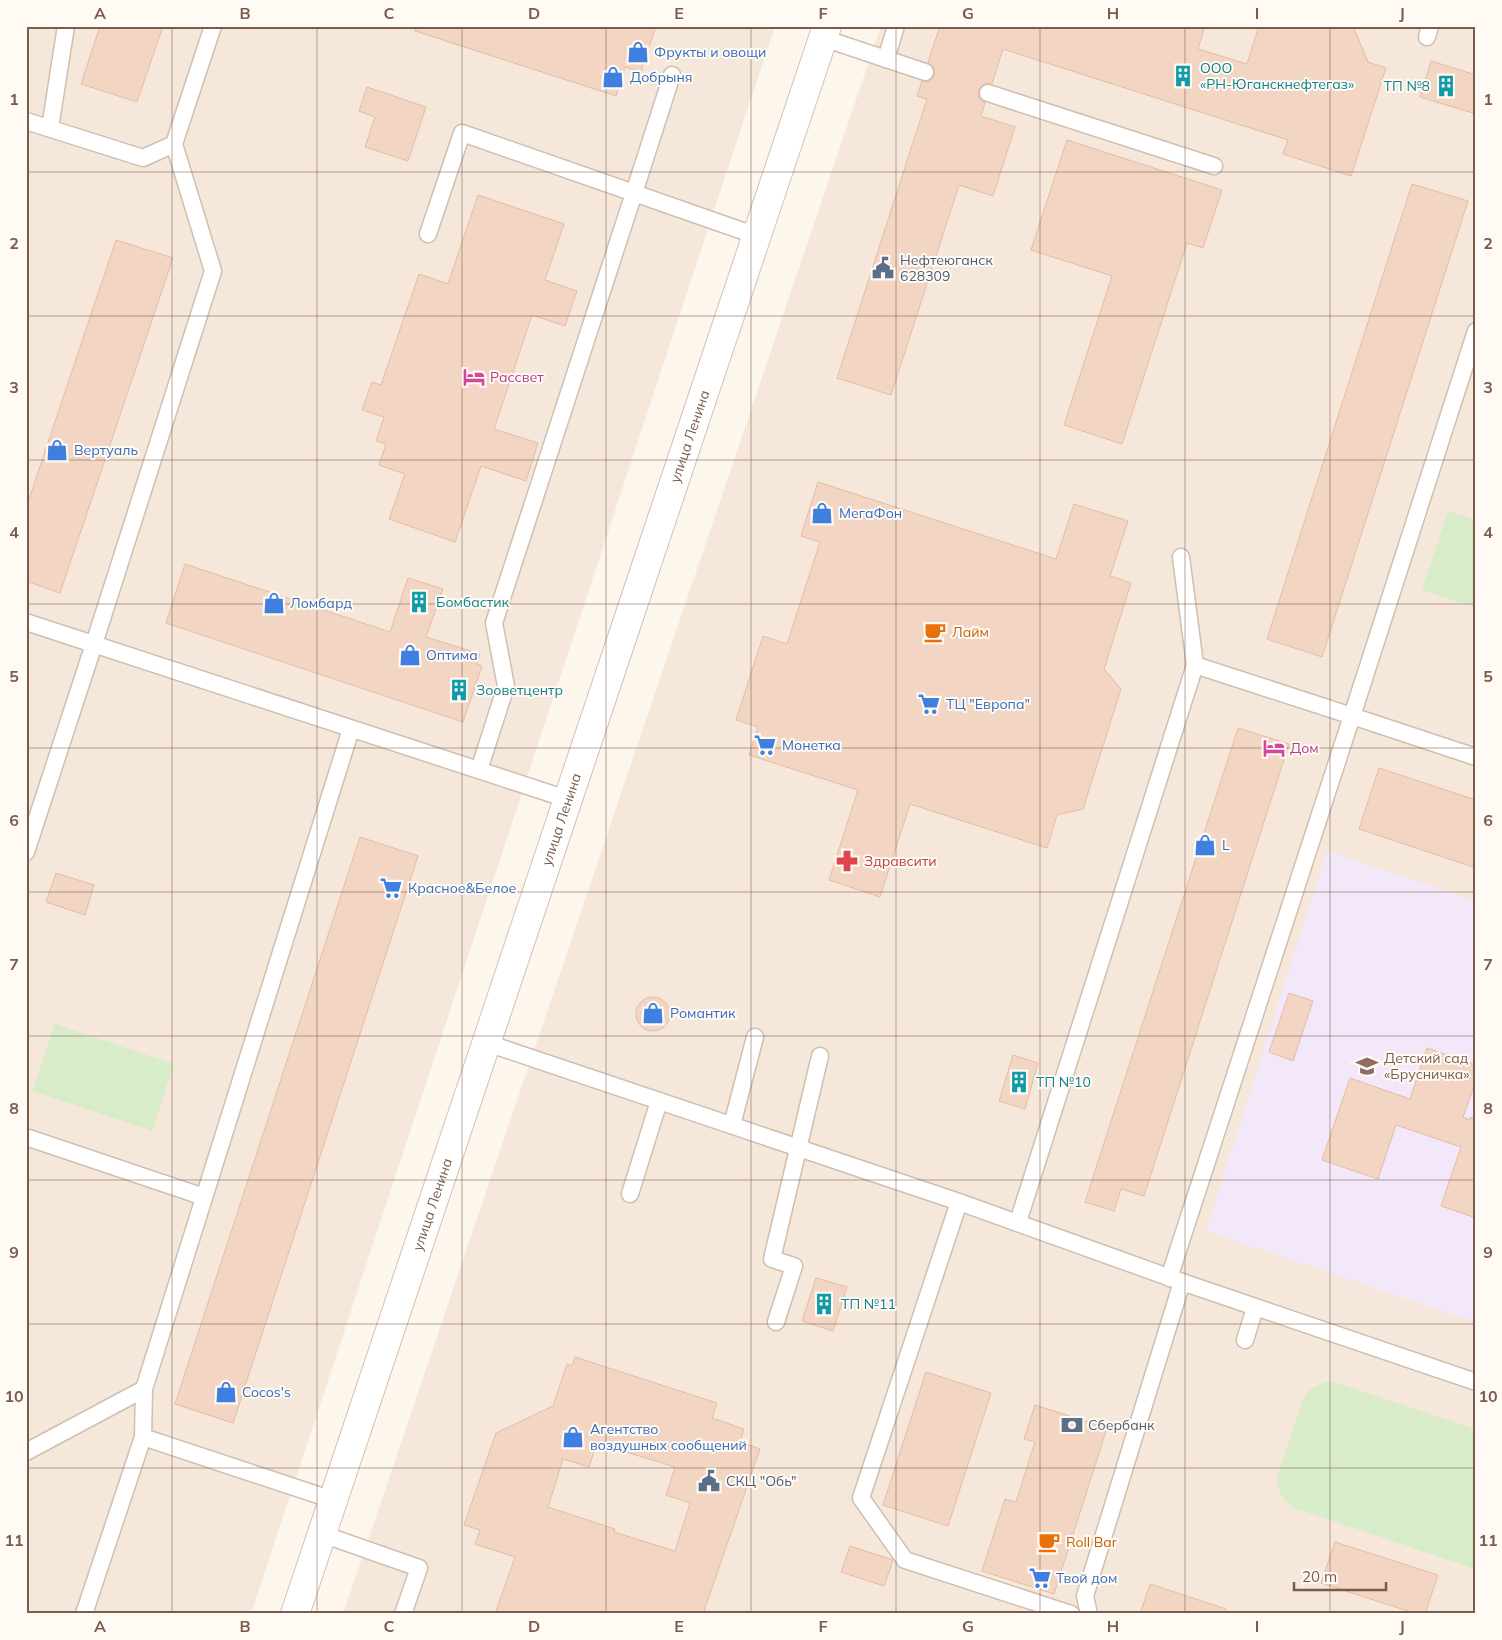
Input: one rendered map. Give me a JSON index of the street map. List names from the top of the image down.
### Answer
{
  "streets": {
    "main road": ["улица Ленина"]
  },
  "places": {
    "shop": [
      "Фрукты и овощи",
      "Добрыня",
      "Вертуаль",
      "МегаФон",
      "Ломбард",
      "Оптима",
      "L",
      "Романтик",
      "Cocos's",
      "Агентство воздушных сообщений"
    ],
    "building": [
      "ООО «РН-Юганскнефтегаз»",
      "ТП №8",
      "Бомбастик",
      "Зооветцентр",
      "ТП №10",
      "ТП №11"
    ],
    "public building": ["Нефтеюганск 628309", "СКЦ \"Обь\""],
    "hotel": ["Рассвет", "Дом"],
    "cafe": ["Лайм", "Roll Bar"],
    "supermarket": [
      "ТЦ \"Европа\"",
      "Монетка",
      "Красное&Белое",
      "Твой дом"
    ],
    "pharmacy": ["Здравсити"],
    "school or university": ["Детский сад «Брусничка»"],
    "bank": ["Сбербанк"]
  },
  "scale_bar": "20 m",
  "grid": {
    "columns": [
      "A",
      "B",
      "C",
      "D",
      "E",
      "F",
      "G",
      "H",
      "I",
      "J"
    ],
    "rows": [
      "1",
      "2",
      "3",
      "4",
      "5",
      "6",
      "7",
      "8",
      "9",
      "10",
      "11"
    ]
  }
}
